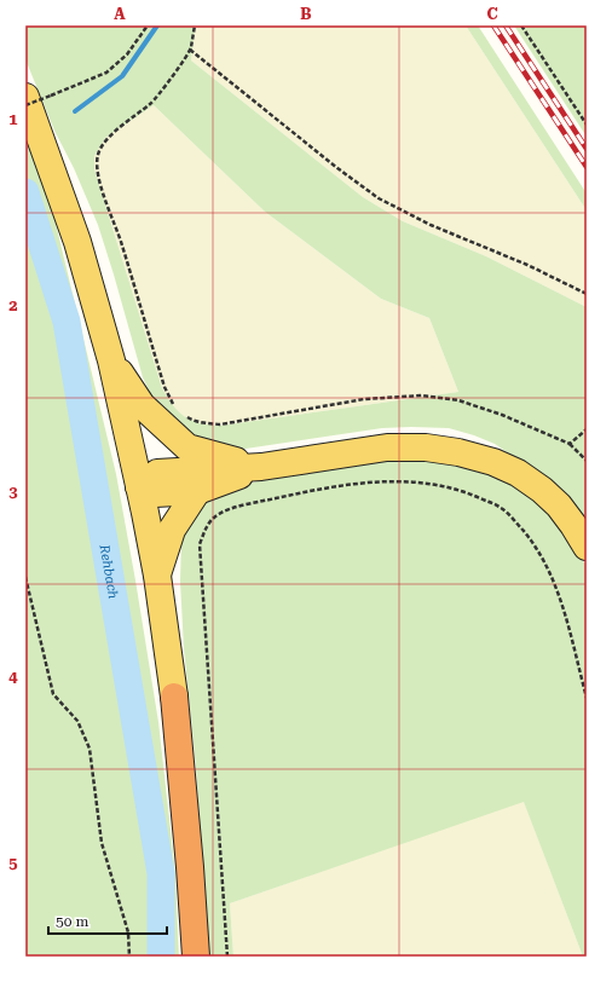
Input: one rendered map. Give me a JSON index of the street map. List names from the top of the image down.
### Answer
{
  "water": ["Rehbach"],
  "scale_bar": "50 m",
  "grid": {
    "columns": ["A", "B", "C"],
    "rows": [
      "1",
      "2",
      "3",
      "4",
      "5"
    ]
  }
}
